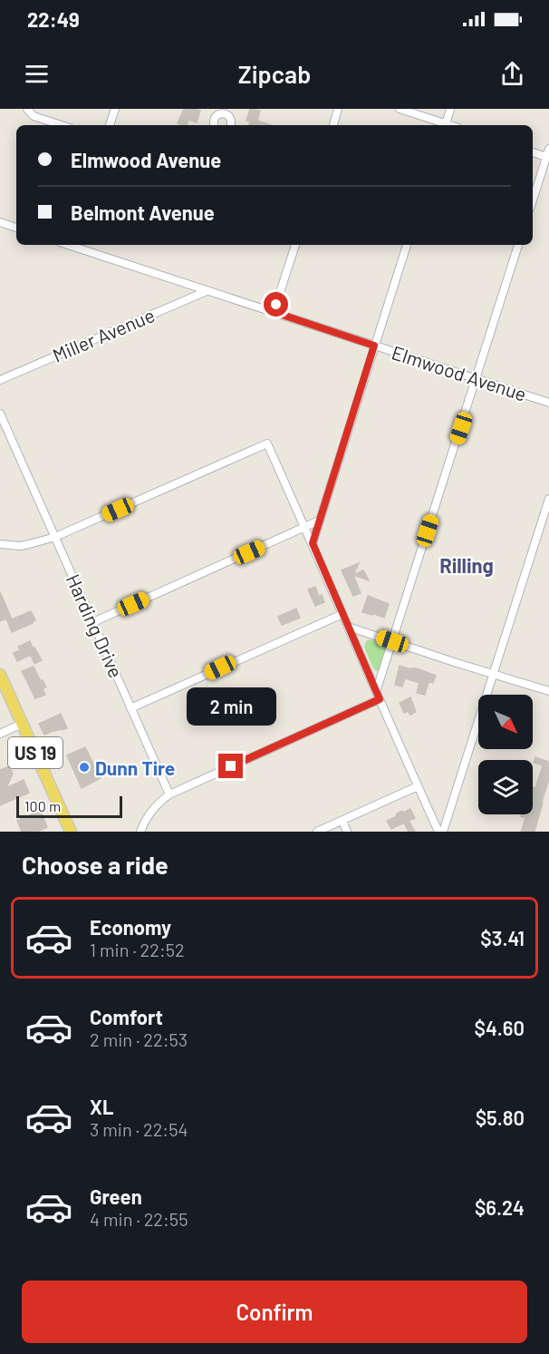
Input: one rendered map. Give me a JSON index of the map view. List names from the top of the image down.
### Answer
{
  "streets": {
    "main road": ["US 19"],
    "street": ["Miller Avenue", "Elmwood Avenue", "Harding Drive"]
  },
  "crossings": [
    ["Miller Avenue", "Elmwood Avenue"]
  ],
  "districts": ["Rilling"],
  "places": ["Dunn Tire"],
  "scale_bar": "100 m",
  "north": "bottom right",
  "page": {
    "status": "22:49",
    "header": "Zipcab",
    "banner": ["Elmwood Avenue", "Belmont Avenue"],
    "bubble": "2 min",
    "scale": "100 m",
    "heading": "Choose a ride",
    "list": [
      {
        "name": "Economy",
        "note": "1 min · 22:52",
        "value": "$3.41"
      },
      {
        "name": "Comfort",
        "note": "2 min · 22:53",
        "value": "$4.60"
      },
      {
        "name": "XL",
        "note": "3 min · 22:54",
        "value": "$5.80"
      },
      {
        "name": "Green",
        "note": "4 min · 22:55",
        "value": "$6.24"
      }
    ],
    "buttons": "Confirm"
  }
}
